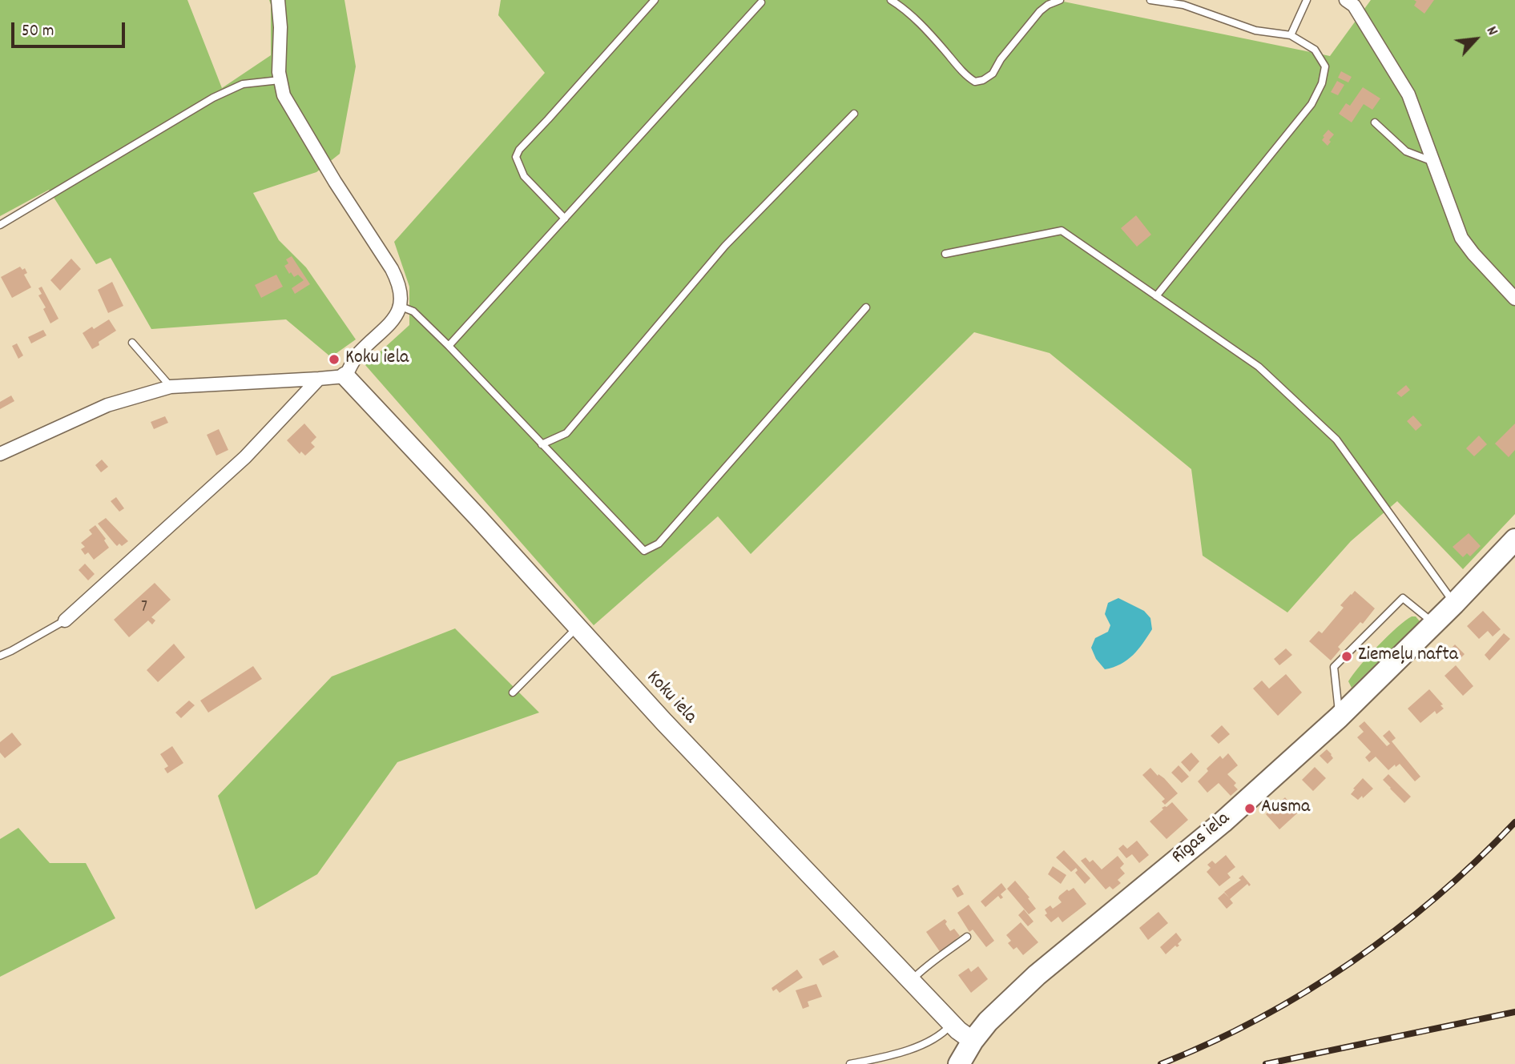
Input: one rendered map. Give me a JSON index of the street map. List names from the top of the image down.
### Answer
{
  "streets": {
    "main road": ["Rīgas iela"],
    "street": ["Koku iela"]
  },
  "crossings": [
    ["Koku iela", "Rīgas iela"]
  ],
  "places": ["Koku iela", "Ziemeļu nafta", "Ausma"],
  "house_numbers": ["7"],
  "scale_bar": "50 m",
  "north": "top right"
}
